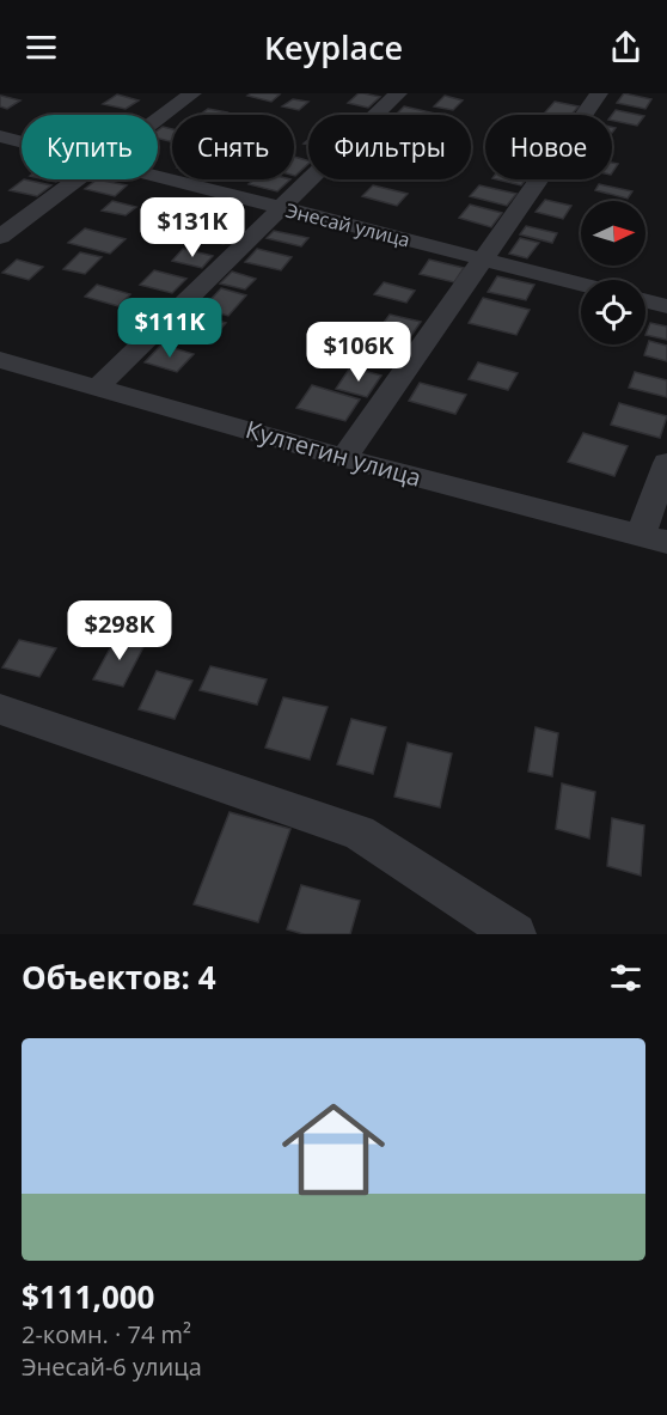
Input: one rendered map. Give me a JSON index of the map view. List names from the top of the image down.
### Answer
{
  "streets": {
    "street": ["Энесай улица", "Култегин улица"]
  },
  "north": "right",
  "page": {
    "header": "Keyplace",
    "chip": [
      "Купить",
      "Снять",
      "Фильтры",
      "Новое"
    ],
    "price": [
      "$131K",
      "$111K",
      "$106K",
      "$298K"
    ],
    "heading": "Объектов: 4",
    "list": [
      {
        "name": "$111,000",
        "note": "2-комн. · 74 m² · Энесай-6 улица"
      }
    ]
  }
}
